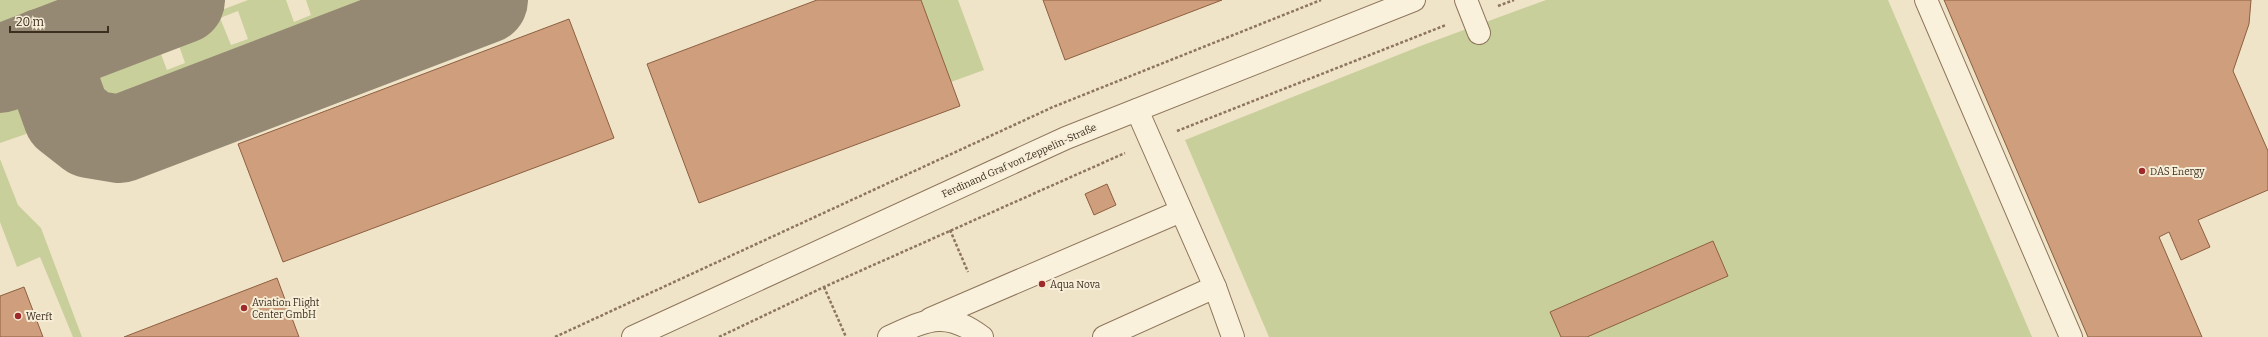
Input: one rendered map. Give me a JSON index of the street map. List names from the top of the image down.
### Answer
{
  "streets": {
    "street": ["Ferdinand Graf von Zeppelin-Straße"]
  },
  "places": [
    "DAS Energy",
    "Aqua Nova",
    "Aviation Flight Center GmbH",
    "Werft"
  ],
  "scale_bar": "20 m"
}
